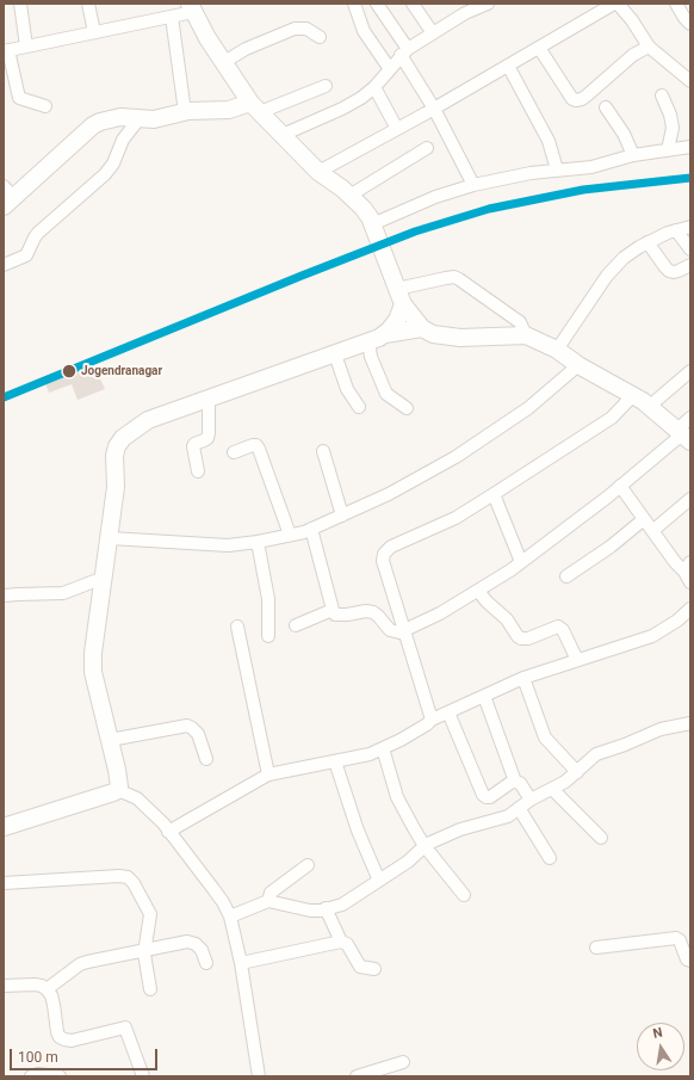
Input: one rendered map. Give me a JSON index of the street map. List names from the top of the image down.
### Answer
{
  "places": ["Jogendranagar"],
  "scale_bar": "100 m",
  "north": "top"
}
